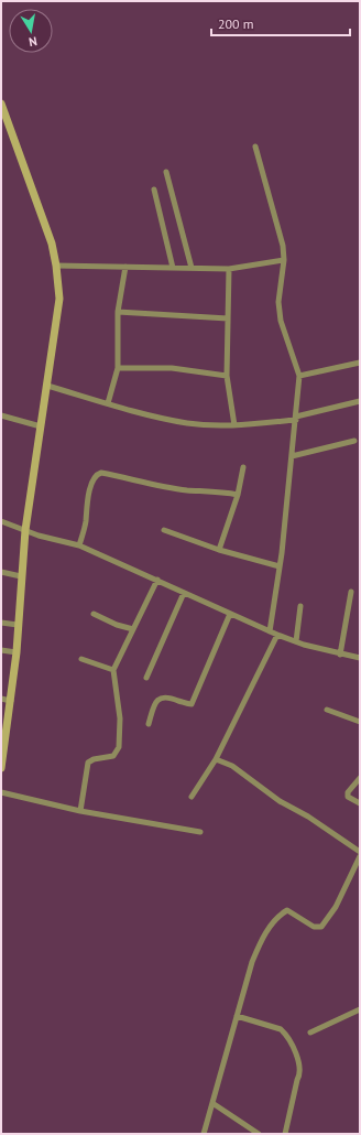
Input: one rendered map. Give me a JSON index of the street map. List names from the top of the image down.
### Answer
{
  "scale_bar": "200 m",
  "north": "bottom"
}
